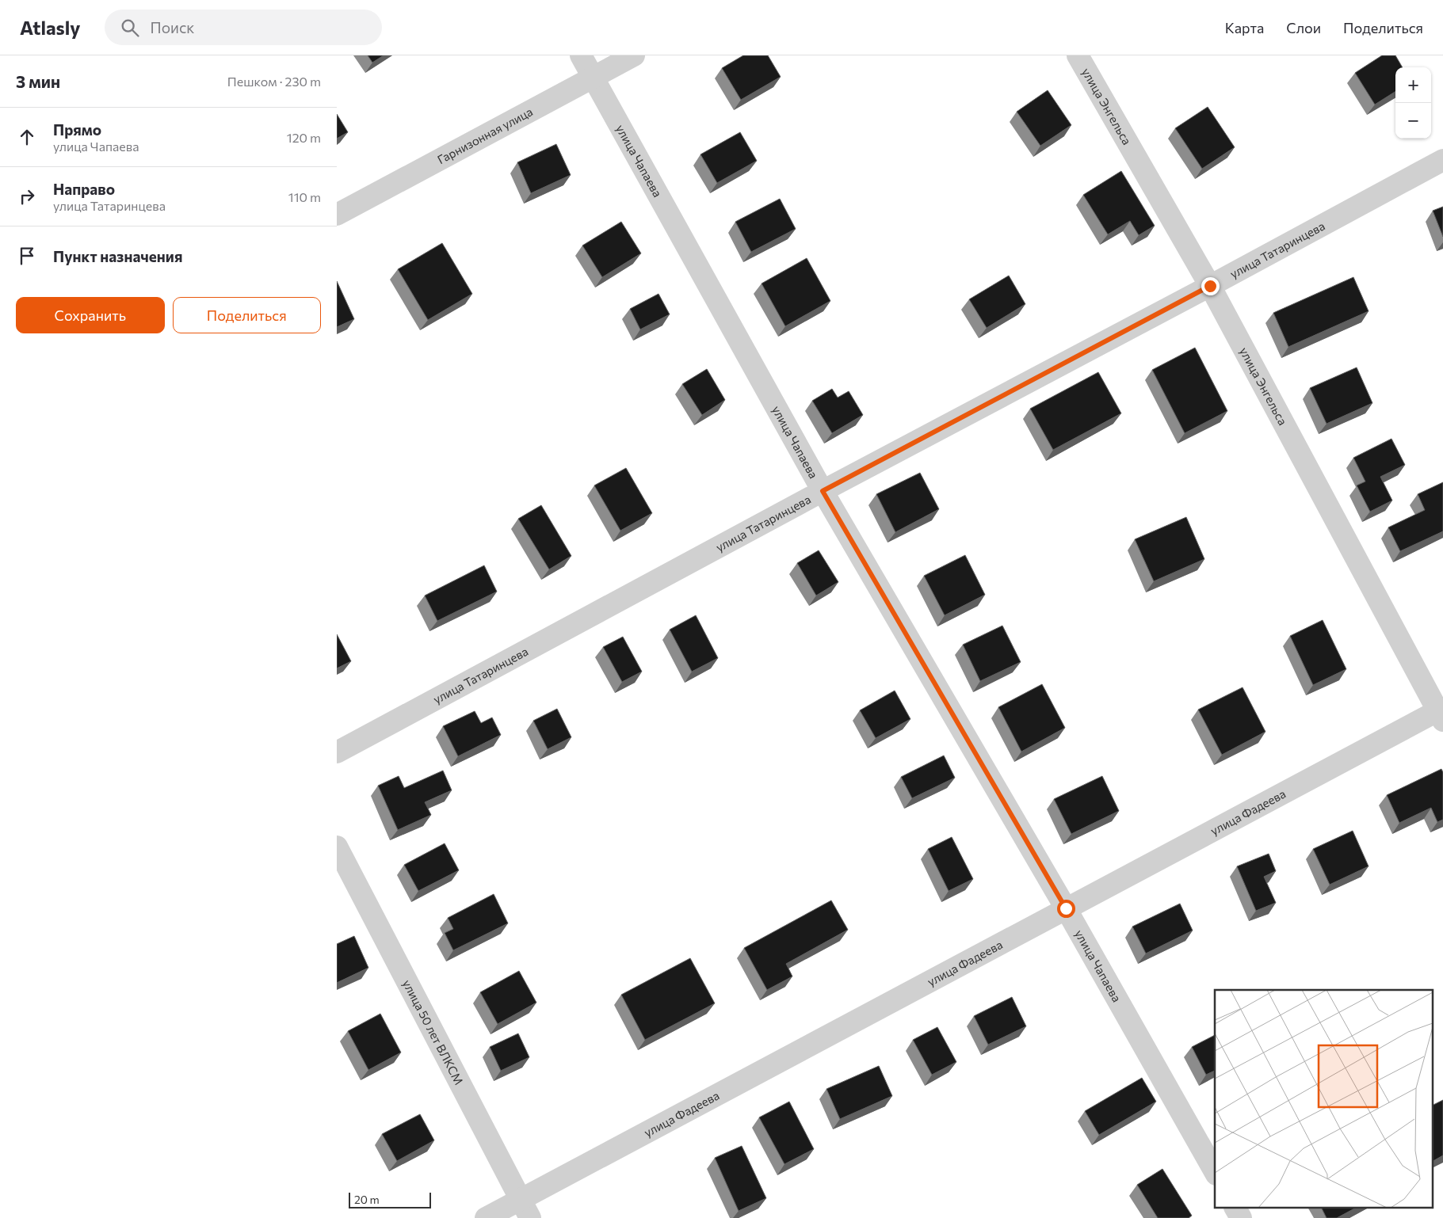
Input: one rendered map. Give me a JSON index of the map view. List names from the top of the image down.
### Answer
{
  "streets": {
    "street": [
      "улица Энгельса",
      "Гарнизонная улица",
      "улица Чапаева",
      "улица Татаринцева",
      "улица Фадеева",
      "улица 50 лет ВЛКСМ"
    ]
  },
  "crossings": [
    ["улица Энгельса", "улица Татаринцева"],
    ["улица Энгельса", "улица Фадеева"],
    ["Гарнизонная улица", "улица Чапаева"],
    ["улица Чапаева", "улица Татаринцева"],
    ["улица Чапаева", "улица Фадеева"],
    ["улица Фадеева", "улица 50 лет ВЛКСМ"]
  ],
  "scale_bar": "20 m",
  "page": {
    "header": "Atlasly",
    "search": "Поиск",
    "nav": ["Карта", "Слои", "Поделиться"],
    "heading": ["3 мин", "Пешком · 230 m"],
    "map_buttons": ["+", "−"],
    "list": [
      ["Прямо", "улица Чапаева", "120 m"],
      ["Направо", "улица Татаринцева", "110 m"],
      "Пункт назначения"
    ],
    "buttons": ["Сохранить", "Поделиться"],
    "scale": "20 m"
  }
}
